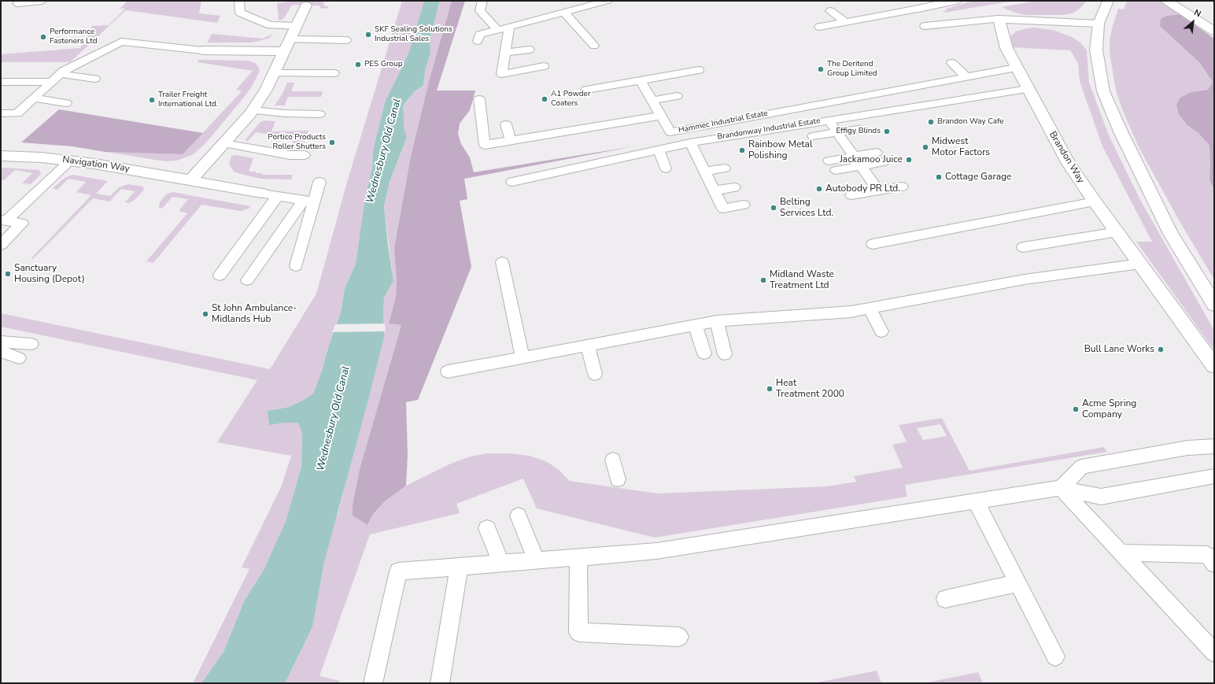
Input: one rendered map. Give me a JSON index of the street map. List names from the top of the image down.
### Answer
{
  "streets": {
    "street": ["Brandon Way", "Navigation Way"],
    "lane": ["Hammec Industrial Estate", "Brandonway Industrial Estate"]
  },
  "crossings": [
    ["Hammec Industrial Estate", "Brandon Way"],
    ["Brandonway Industrial Estate", "Brandon Way"]
  ],
  "water": ["Wednesbury Old Canal"],
  "places": [
    "SKF Sealing Solutions Industrial Sales",
    "Performance Fasteners Ltd",
    "PES Group",
    "The Deritend Group Limited",
    "A1 Powder Coaters",
    "Trailer Freight International Ltd.",
    "Brandon Way Cafe",
    "Effigy Blinds",
    "Portico Products Roller Shutters",
    "Midwest Motor Factors",
    "Rainbow Metal Polishing",
    "Jackamoo Juice",
    "Cottage Garage",
    "Autobody PR Ltd.",
    "Belting Services Ltd.",
    "Sanctuary Housing (Depot)",
    "Midland Waste Treatment Ltd",
    "St John Ambulance- Midlands Hub",
    "Bull Lane Works",
    "Heat Treatment 2000",
    "Acme Spring Company"
  ],
  "north": "top right"
}
